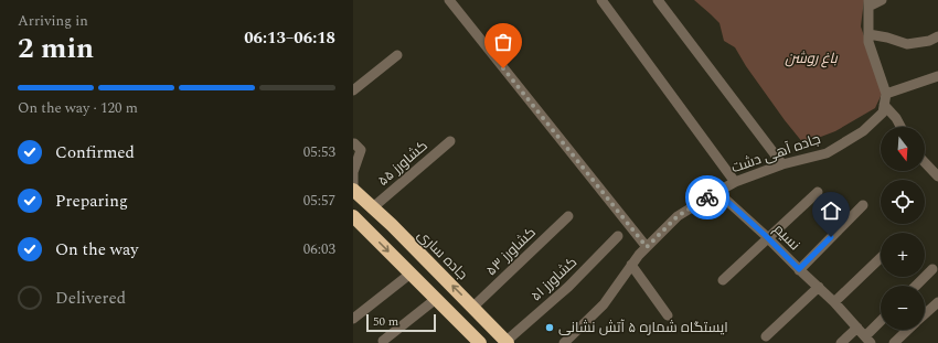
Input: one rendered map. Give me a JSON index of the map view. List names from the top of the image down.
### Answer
{
  "streets": {
    "highway": ["جاده ساری"],
    "street": [
      "جاده آهی دشت",
      "کشاورز ۵۵",
      "نسیم",
      "کشاورز ۵۳",
      "کشاورز ۵۱"
    ]
  },
  "crossings": [
    ["جاده آهی دشت", "نسیم"],
    ["کشاورز ۵۵", "جاده ساری"],
    ["کشاورز ۵۳", "جاده ساری"],
    ["جاده ساری", "کشاورز ۵۱"]
  ],
  "parks": ["باغ روشن"],
  "places": ["ایستگاه شماره ۵ آتش نشانی"],
  "scale_bar": "50 m",
  "north": "bottom",
  "page": {
    "heading": ["2 min", "Arriving in", "06:13–06:18"],
    "bar": "On the way · 120 m",
    "map_buttons": ["+", "−"],
    "list": [
      ["Confirmed", "05:53"],
      ["Preparing", "05:57"],
      ["On the way", "06:03"],
      "Delivered"
    ],
    "scale": "50 m"
  }
}
